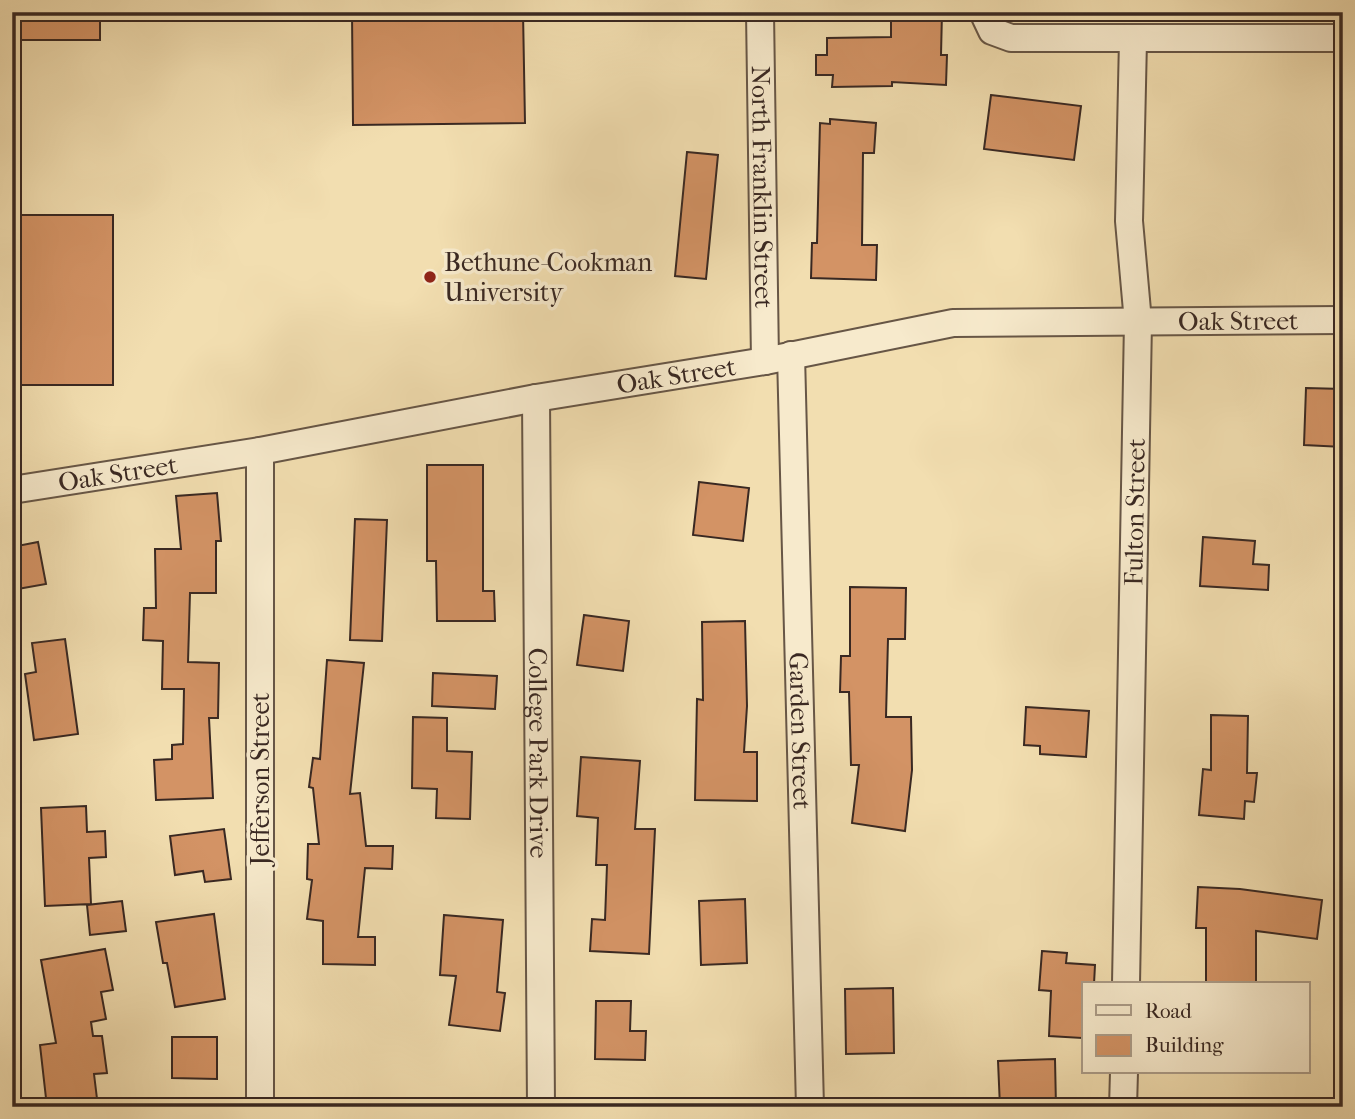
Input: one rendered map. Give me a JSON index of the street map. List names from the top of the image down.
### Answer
{
  "streets": {
    "street": [
      "North Franklin Street",
      "Oak Street",
      "Fulton Street",
      "Garden Street",
      "College Park Drive",
      "Jefferson Street"
    ]
  },
  "crossings": [
    ["North Franklin Street", "Oak Street"],
    ["North Franklin Street", "Garden Street"],
    ["Oak Street", "Fulton Street"],
    ["Oak Street", "Garden Street"],
    ["Oak Street", "College Park Drive"],
    ["Oak Street", "Jefferson Street"]
  ],
  "places": ["Bethune-Cookman University"],
  "legend": ["Road", "Building"]
}
